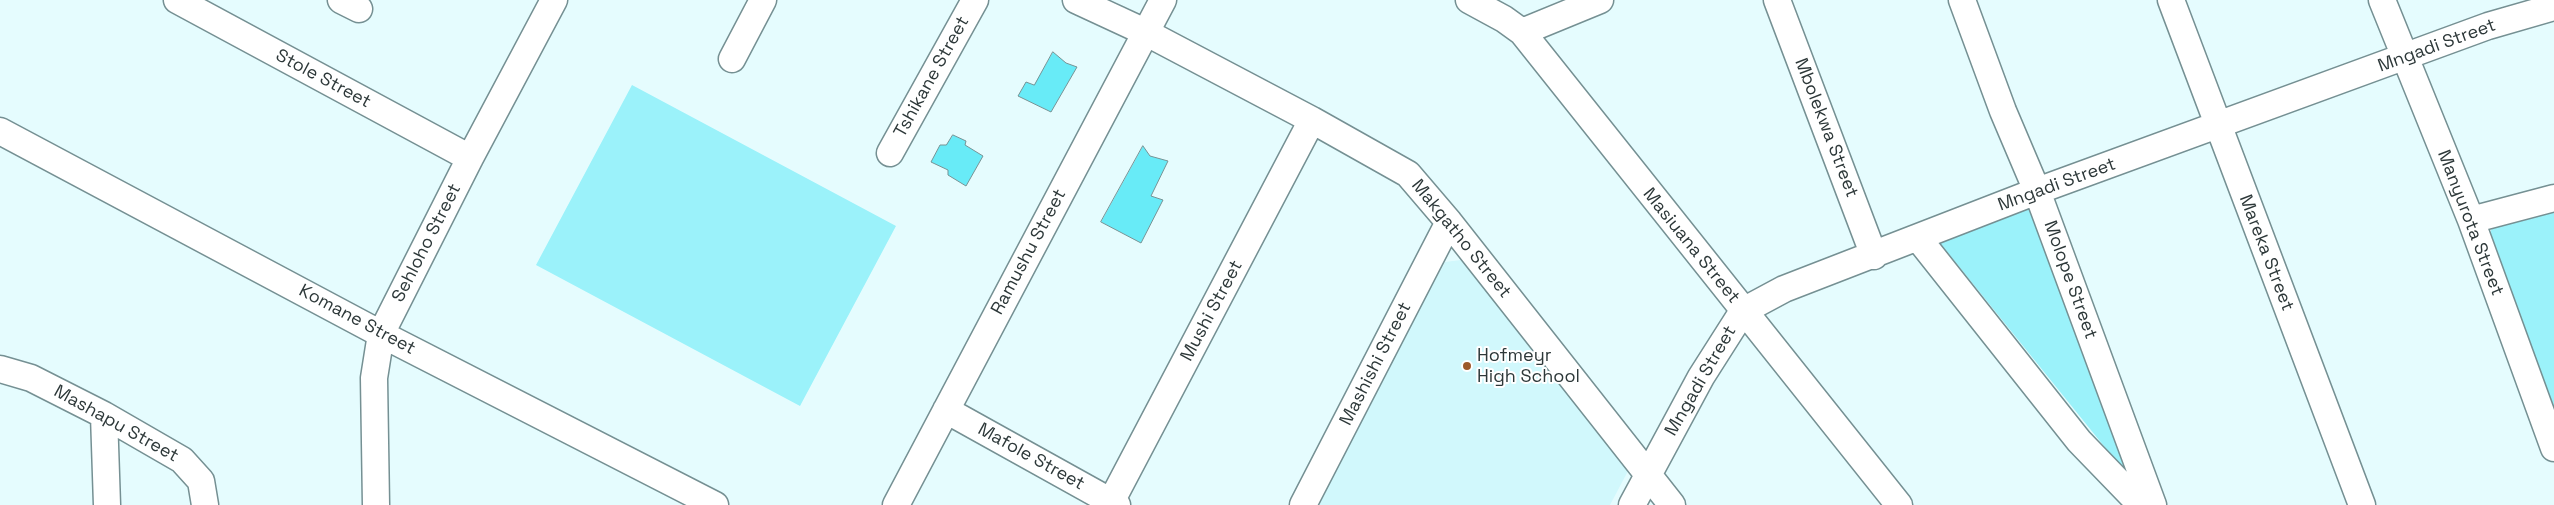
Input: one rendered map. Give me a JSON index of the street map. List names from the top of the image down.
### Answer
{
  "streets": {
    "street": [
      "Mngadi Street",
      "Tshikane Street",
      "Stole Street",
      "Mbolekwa Street",
      "Manyurota Street",
      "Makgatho Street",
      "Sehloho Street",
      "Masiuana Street",
      "Ramushu Street",
      "Mareka Street",
      "Molope Street",
      "Mushi Street",
      "Komane Street",
      "Mashishi Street",
      "Mashapu Street",
      "Mafole Street"
    ]
  },
  "crossings": [
    ["Mngadi Street", "Mbolekwa Street"],
    ["Mngadi Street", "Manyurota Street"],
    ["Mngadi Street", "Makgatho Street"],
    ["Mngadi Street", "Masiuana Street"],
    ["Mngadi Street", "Mareka Street"],
    ["Mngadi Street", "Molope Street"],
    ["Stole Street", "Sehloho Street"],
    ["Makgatho Street", "Ramushu Street"],
    ["Makgatho Street", "Mushi Street"],
    ["Makgatho Street", "Mashishi Street"],
    ["Sehloho Street", "Komane Street"],
    ["Ramushu Street", "Mafole Street"],
    ["Mushi Street", "Mafole Street"]
  ],
  "places": ["Hofmeyr High School"]
}
